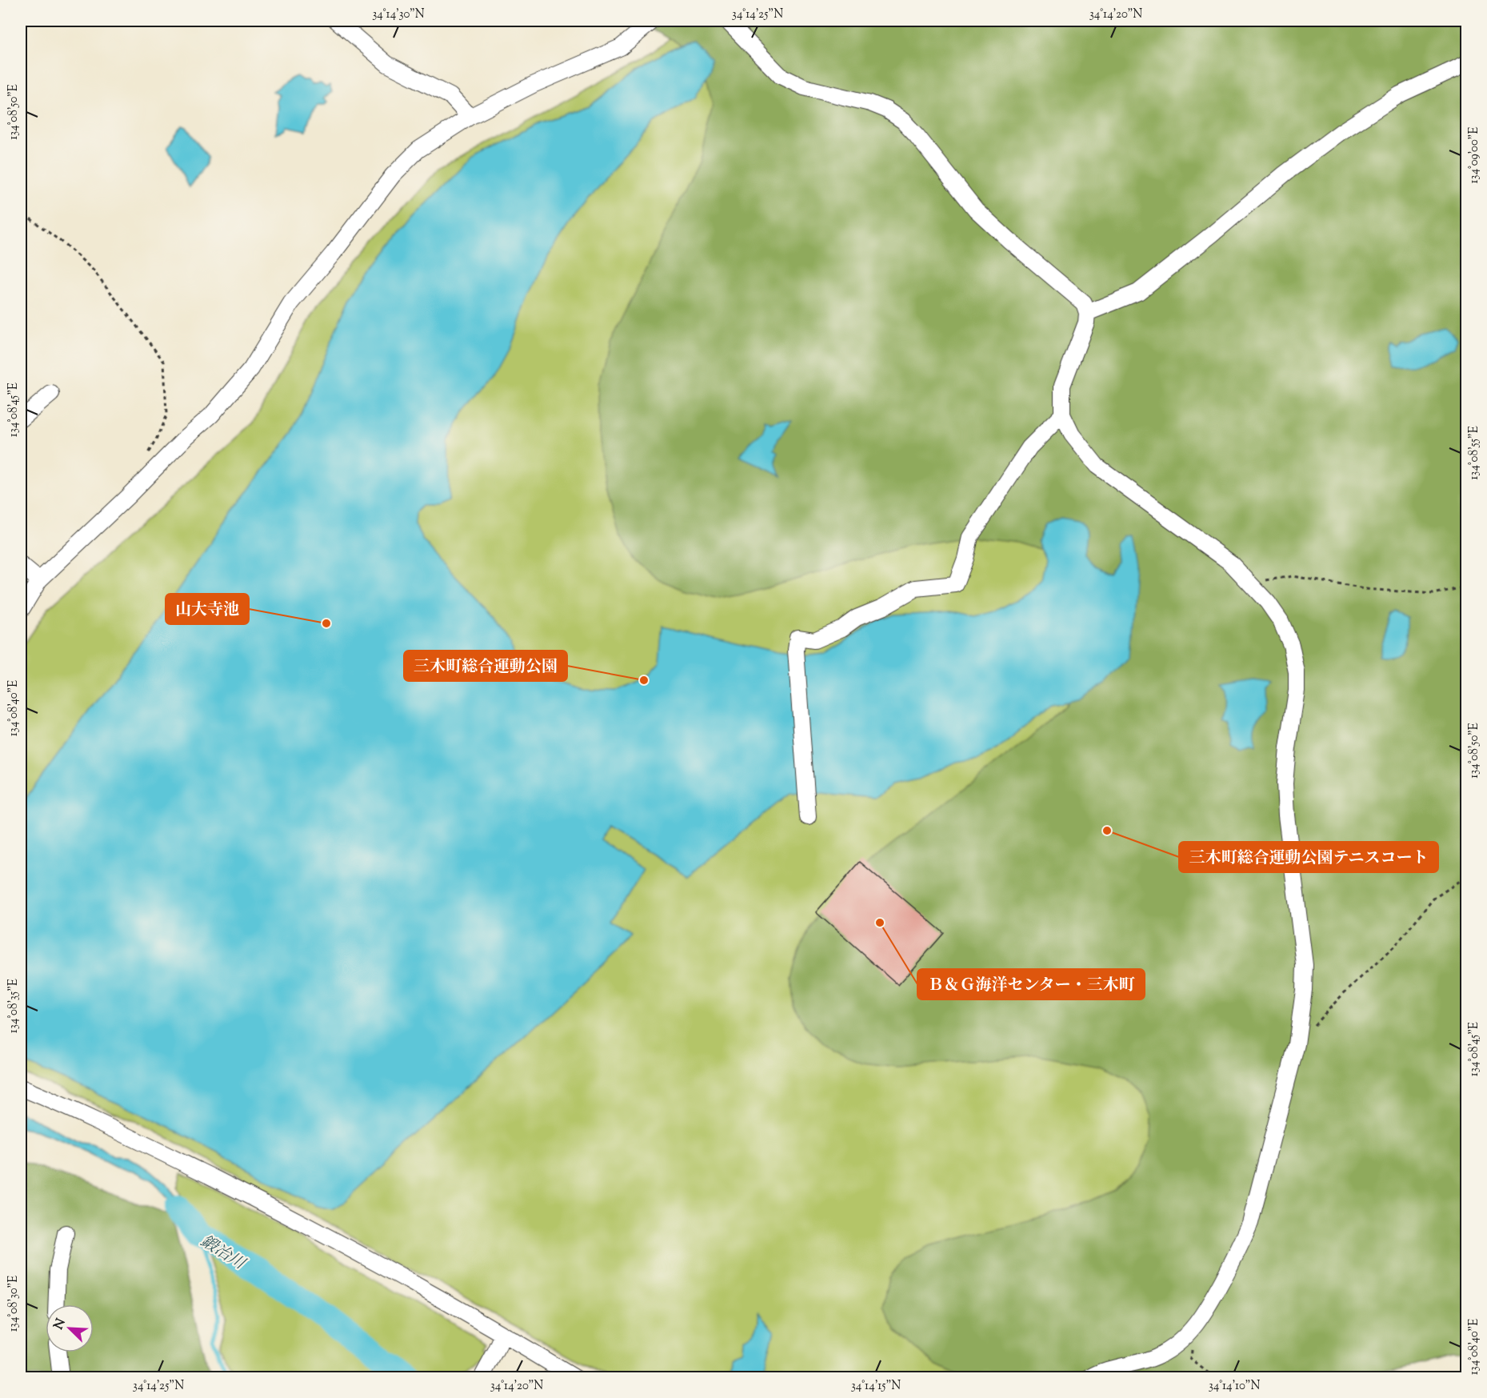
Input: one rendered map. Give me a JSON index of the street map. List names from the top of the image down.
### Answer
{
  "water": ["鍛冶川"],
  "places": [
    "山大寺池",
    "三木町総合運動公園",
    "三木町総合運動公園テニスコート",
    "Ｂ＆Ｇ海洋センター・三木町"
  ],
  "north": "top left",
  "coordinates": [
    "34°14'30\"N",
    "34°14'25\"N",
    "34°14'20\"N",
    "134°08'50\"E",
    "134°09'00\"E",
    "134°08'45\"E",
    "134°08'55\"E",
    "134°08'40\"E",
    "134°08'35\"E",
    "134°08'30\"E",
    "34°14'15\"N",
    "34°14'10\"N"
  ]
}
